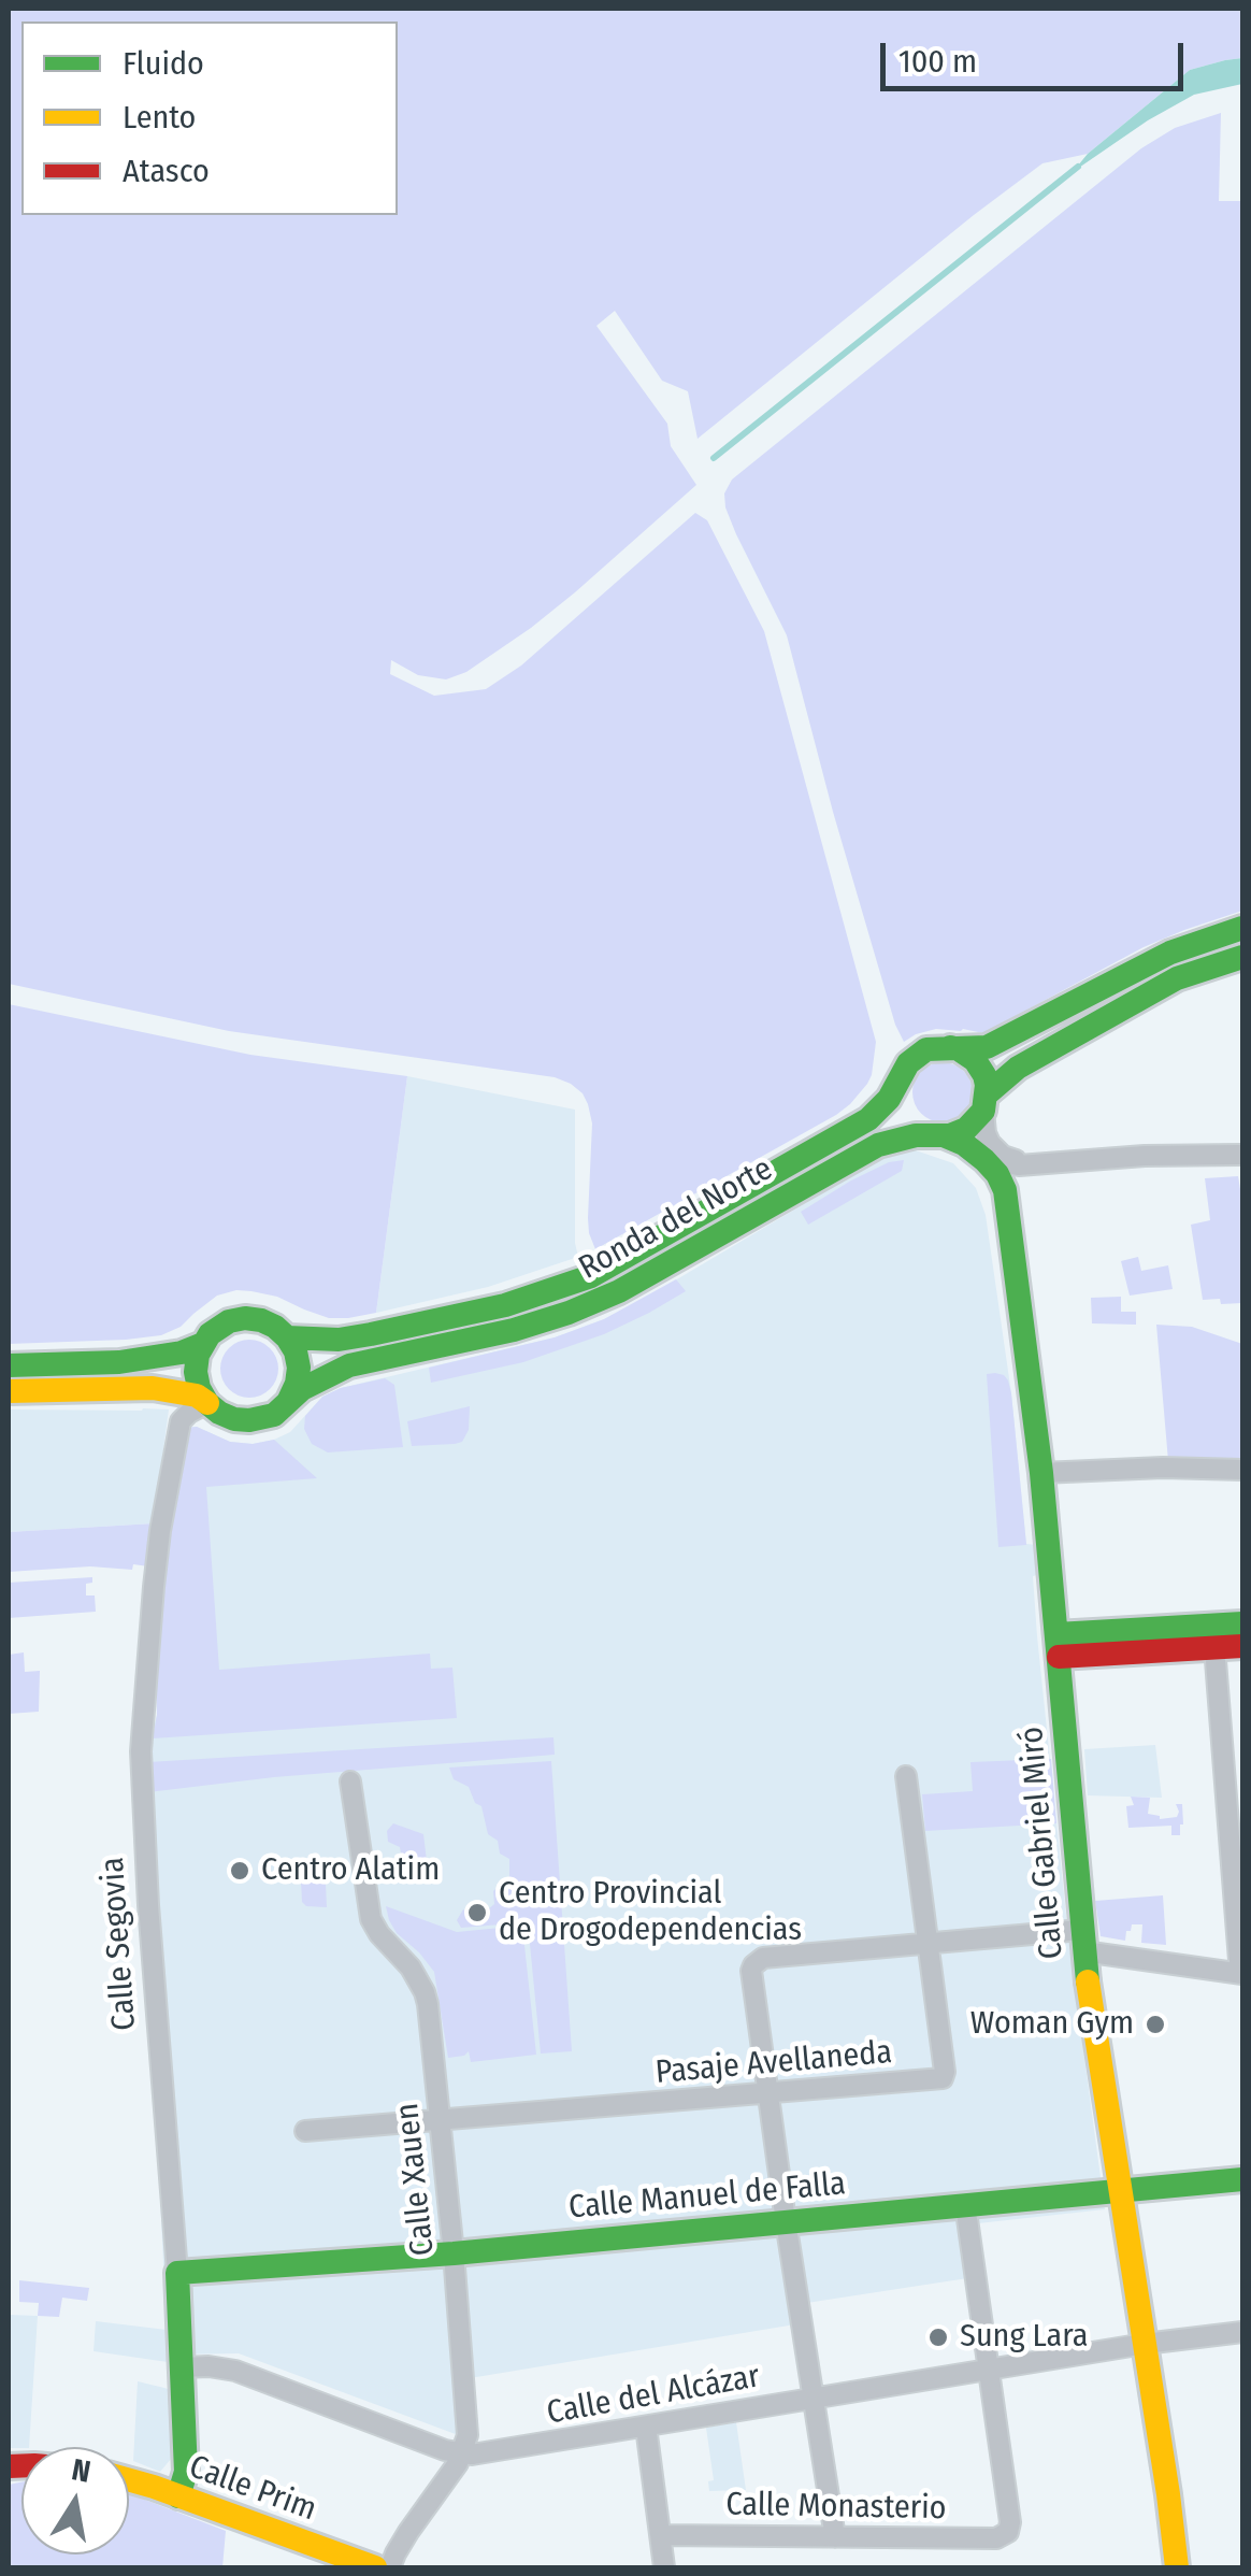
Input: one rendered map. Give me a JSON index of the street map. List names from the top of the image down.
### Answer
{
  "streets": {
    "main road": [
      "Ronda del Norte",
      "Calle Gabriel Miró",
      "Calle Segovia",
      "Calle Manuel de Falla",
      "Calle Prim"
    ],
    "street": [
      "Pasaje Avellaneda",
      "Calle Xauen",
      "Calle del Alcázar",
      "Calle Monasterio"
    ]
  },
  "crossings": [
    ["Ronda del Norte", "Calle Segovia"],
    ["Calle Gabriel Miró", "Calle Manuel de Falla"],
    ["Calle Gabriel Miró", "Calle del Alcázar"],
    ["Calle Segovia", "Calle Manuel de Falla"],
    ["Calle Segovia", "Calle del Alcázar"],
    ["Calle Segovia", "Calle Prim"],
    ["Pasaje Avellaneda", "Calle Xauen"],
    ["Calle Xauen", "Calle Manuel de Falla"],
    ["Calle Xauen", "Calle del Alcázar"],
    ["Calle del Alcázar", "Calle Monasterio"]
  ],
  "places": [
    "Centro Alatim",
    "Centro Provincial de Drogodependencias",
    "Woman Gym",
    "Sung Lara"
  ],
  "legend": ["Fluido", "Lento", "Atasco"],
  "scale_bar": "100 m",
  "north": "top"
}
